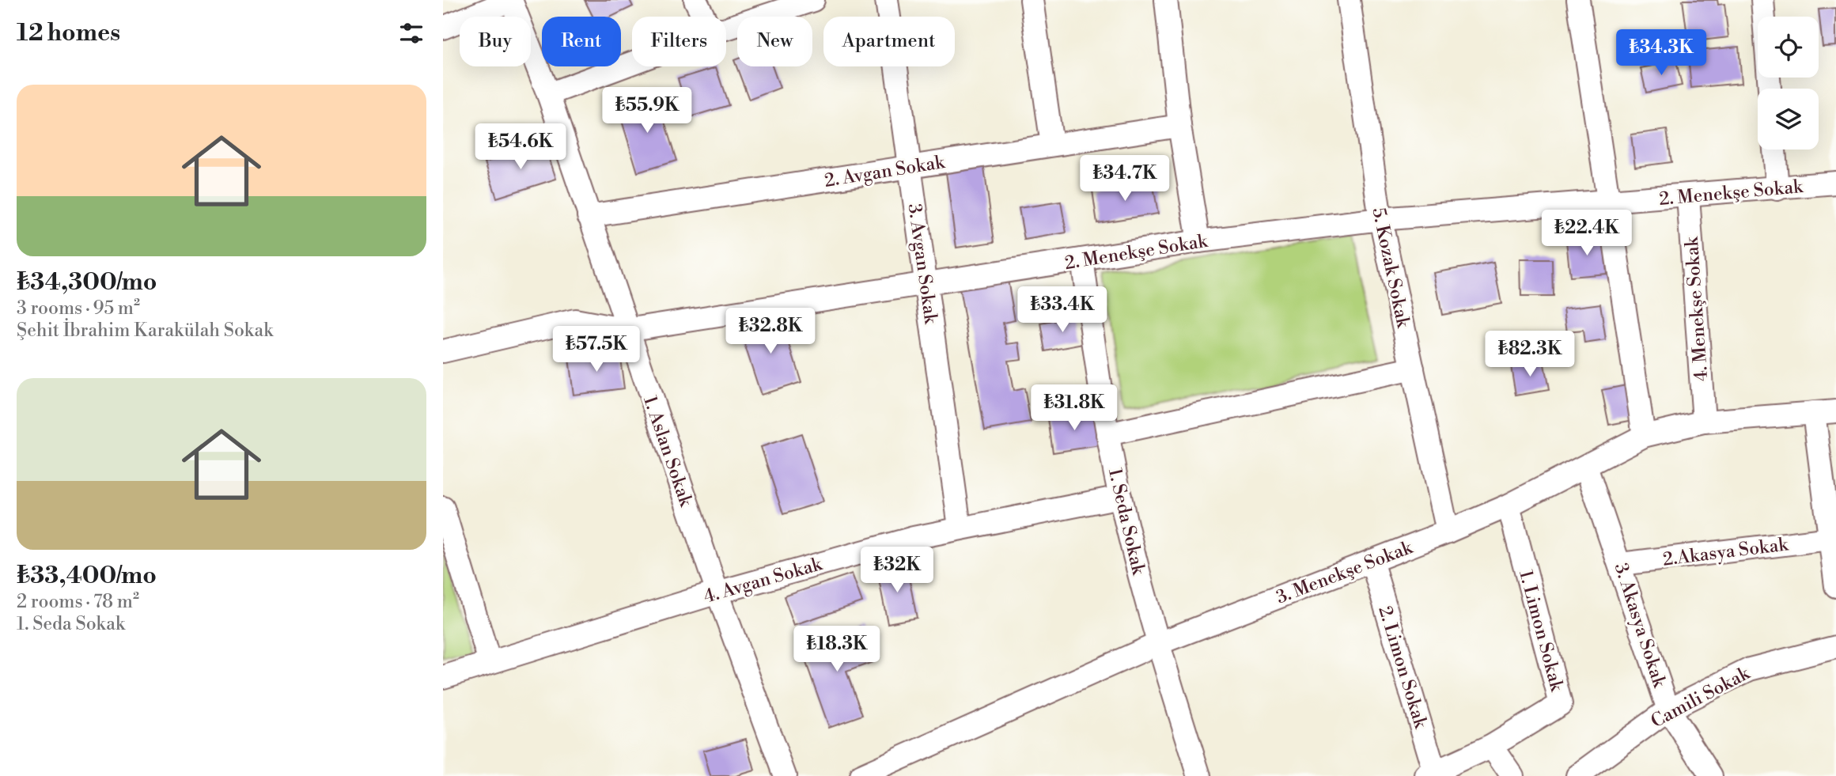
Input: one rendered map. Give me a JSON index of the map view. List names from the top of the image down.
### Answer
{
  "streets": {
    "street": [
      "2. Avgan Sokak",
      "2. Menekşe Sokak",
      "3. Avgan Sokak",
      "5. Kozak Sokak",
      "4. Menekşe Sokak",
      "1. Aslan Sokak",
      "1. Seda Sokak",
      "2.Akasya Sokak",
      "3. Menekşe Sokak",
      "4. Avgan Sokak",
      "3. Akasya Sokak",
      "1. Limon Sokak",
      "2. Limon Sokak",
      "Camili Sokak"
    ]
  },
  "crossings": [
    ["2. Avgan Sokak", "3. Avgan Sokak"],
    ["2. Avgan Sokak", "1. Aslan Sokak"],
    ["2. Menekşe Sokak", "3. Avgan Sokak"],
    ["2. Menekşe Sokak", "5. Kozak Sokak"],
    ["2. Menekşe Sokak", "4. Menekşe Sokak"],
    ["2. Menekşe Sokak", "1. Aslan Sokak"],
    ["2. Menekşe Sokak", "1. Seda Sokak"],
    ["3. Avgan Sokak", "4. Avgan Sokak"],
    ["5. Kozak Sokak", "3. Menekşe Sokak"],
    ["4. Menekşe Sokak", "3. Menekşe Sokak"],
    ["1. Aslan Sokak", "4. Avgan Sokak"],
    ["1. Seda Sokak", "3. Menekşe Sokak"],
    ["1. Seda Sokak", "4. Avgan Sokak"],
    ["2.Akasya Sokak", "3. Akasya Sokak"],
    ["3. Menekşe Sokak", "3. Akasya Sokak"],
    ["3. Menekşe Sokak", "1. Limon Sokak"],
    ["3. Menekşe Sokak", "2. Limon Sokak"],
    ["3. Akasya Sokak", "Camili Sokak"],
    ["1. Limon Sokak", "2. Limon Sokak"]
  ],
  "page": {
    "heading": "12 homes",
    "chip": [
      "Buy",
      "Rent",
      "Filters",
      "New",
      "Apartment"
    ],
    "price": [
      "₺34.3K",
      "₺55.9K",
      "₺54.6K",
      "₺34.7K",
      "₺22.4K",
      "₺33.4K",
      "₺32.8K",
      "₺57.5K",
      "₺82.3K",
      "₺31.8K",
      "₺32K",
      "₺18.3K"
    ],
    "list": [
      {
        "name": "₺34,300/mo",
        "note": "3 rooms · 95 m² · Şehit İbrahim Karakülah Sokak"
      },
      {
        "name": "₺33,400/mo",
        "note": "2 rooms · 78 m² · 1. Seda Sokak"
      }
    ]
  }
}
